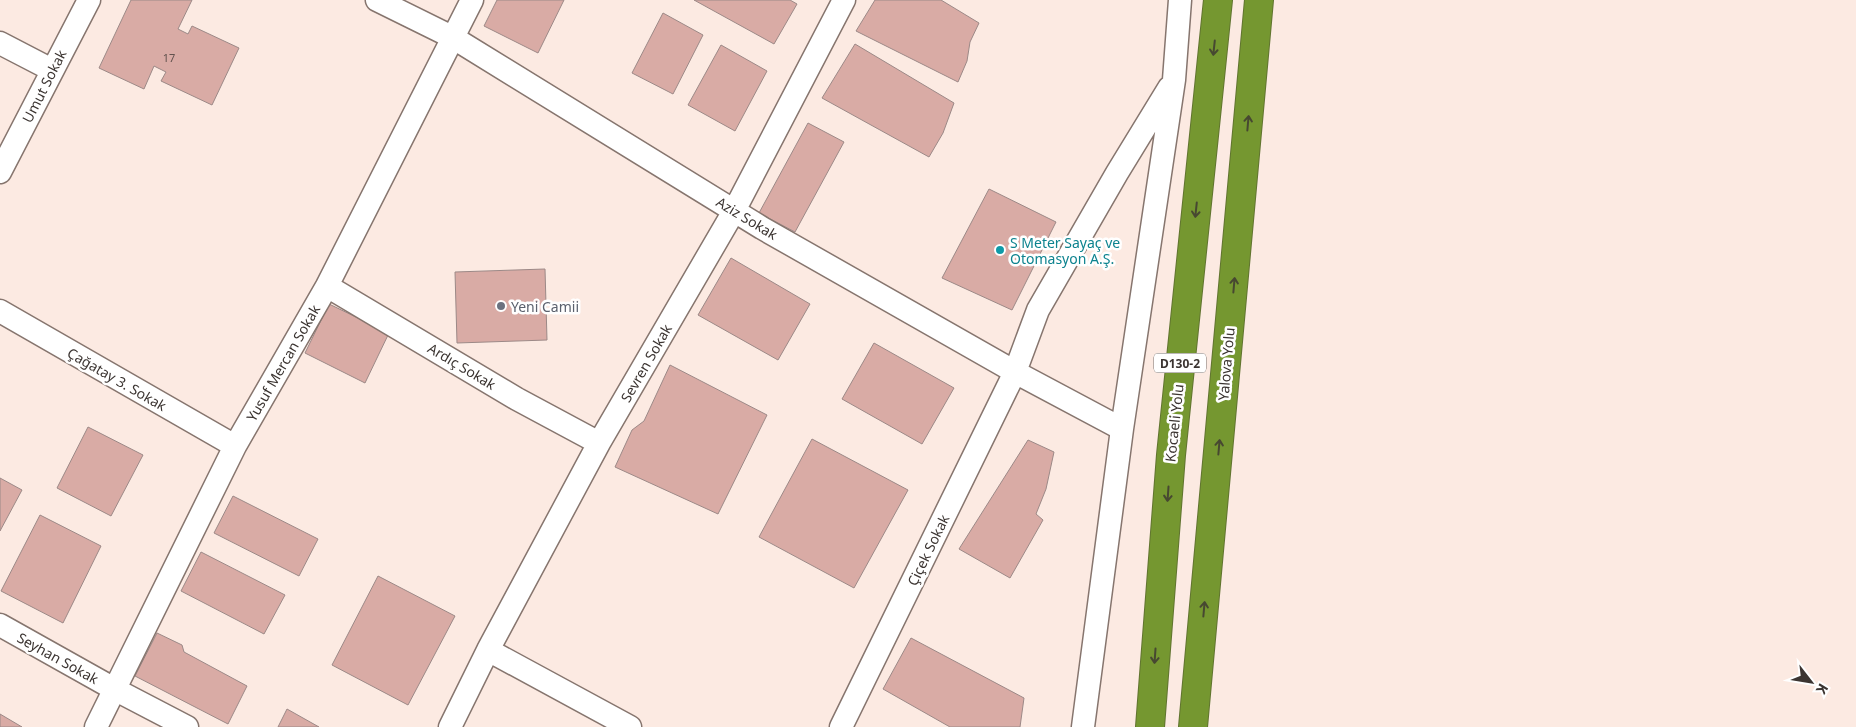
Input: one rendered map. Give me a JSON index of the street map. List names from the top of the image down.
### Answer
{
  "streets": {
    "highway": ["D130-2", "Yalova Yolu", "Kocaeli̇ Yolu"],
    "street": [
      "Umut Sokak",
      "Aziz Sokak",
      "Yusuf Mercan Sokak",
      "Sevren Sokak",
      "Ardıç Sokak",
      "Çağatay 3. Sokak",
      "Çiçek Sokak",
      "Seyhan Sokak"
    ]
  },
  "crossings": [
    ["Aziz Sokak", "Yusuf Mercan Sokak"],
    ["Aziz Sokak", "Sevren Sokak"],
    ["Aziz Sokak", "Çiçek Sokak"],
    ["Yusuf Mercan Sokak", "Ardıç Sokak"],
    ["Yusuf Mercan Sokak", "Çağatay 3. Sokak"],
    ["Yusuf Mercan Sokak", "Seyhan Sokak"],
    ["Sevren Sokak", "Ardıç Sokak"]
  ],
  "one_way": ["Yalova Yolu", "Kocaeli̇ Yolu"],
  "places": ["S Meter Sayaç ve Otomasyon A.Ş.", "Yeni Camii"],
  "house_numbers": ["17"],
  "north": "bottom right"
}
